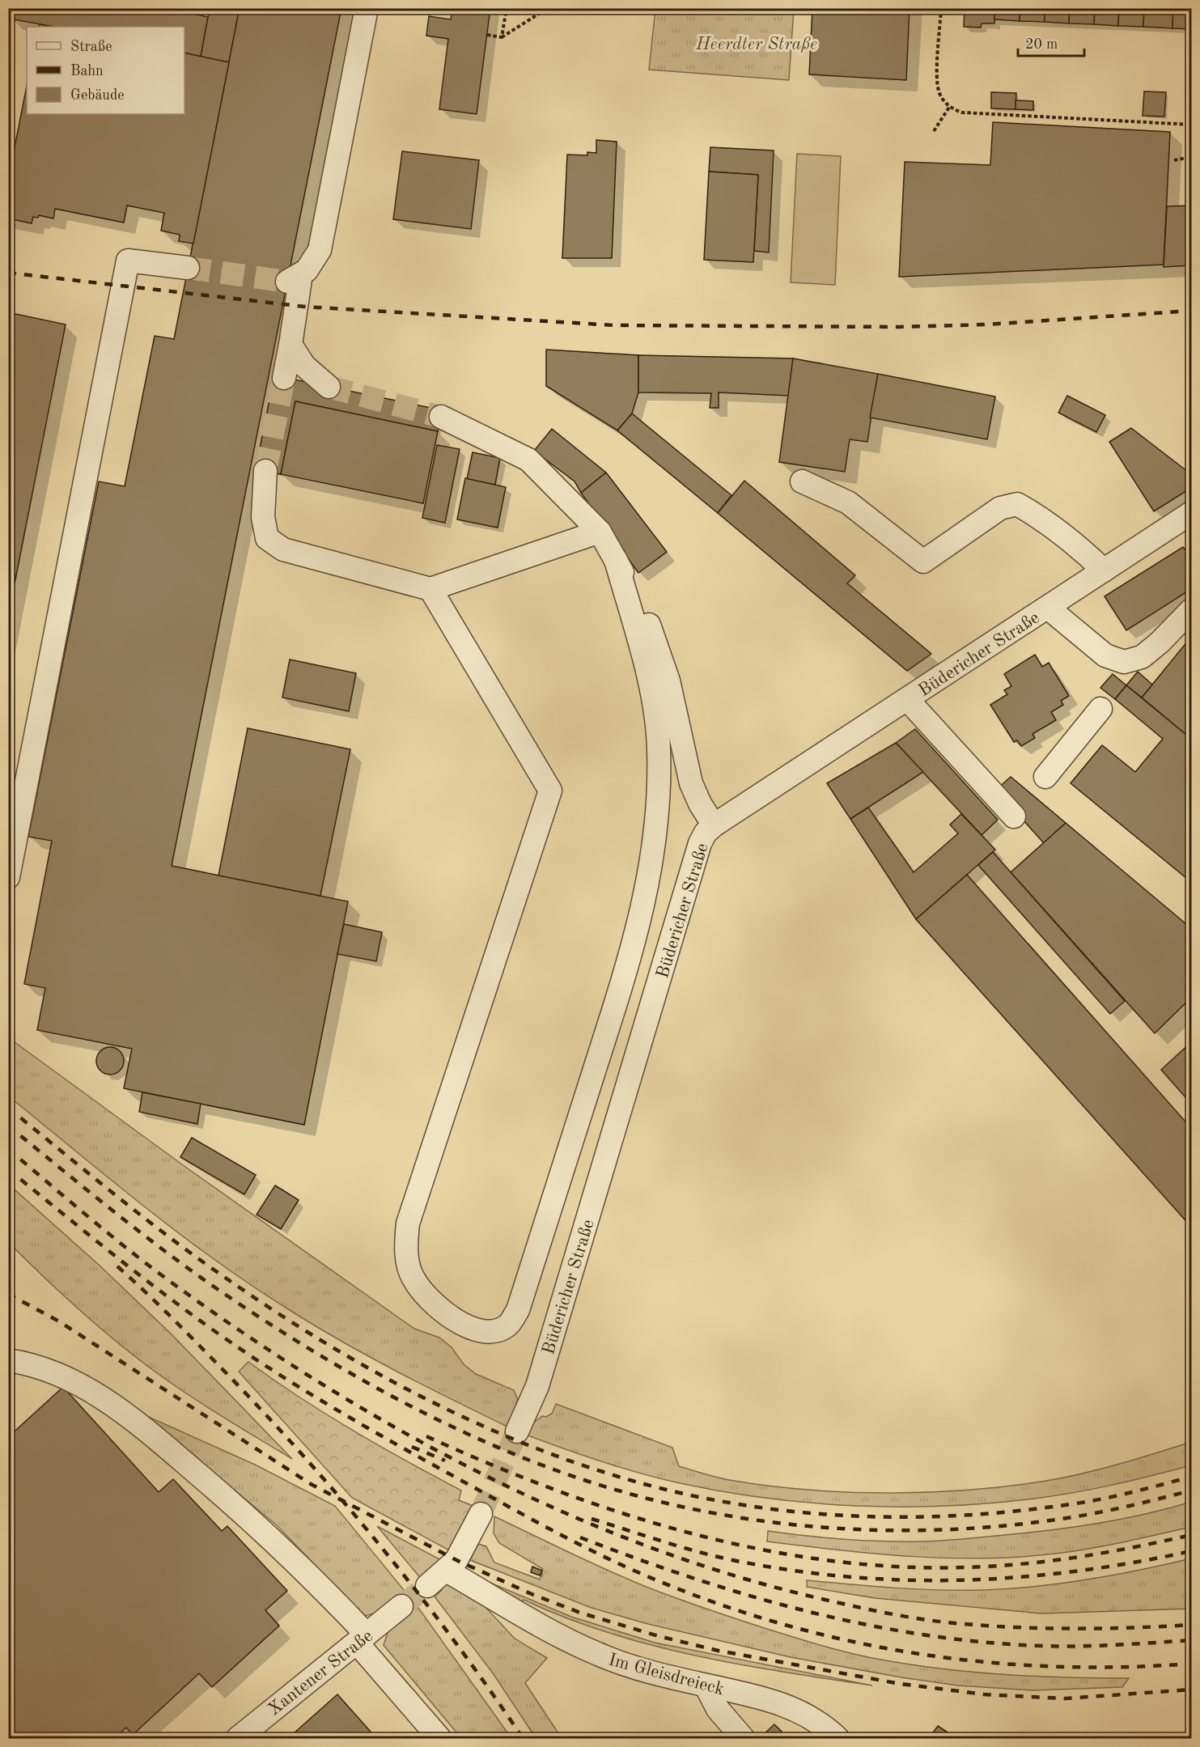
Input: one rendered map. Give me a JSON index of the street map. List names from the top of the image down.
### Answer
{
  "streets": {
    "street": ["Büdericher Straße", "Xantener Straße", "Im Gleisdreieck"]
  },
  "parks": ["Heerdter Straße"],
  "legend": ["Straße", "Bahn", "Gebäude"],
  "scale_bar": "20 m"
}
